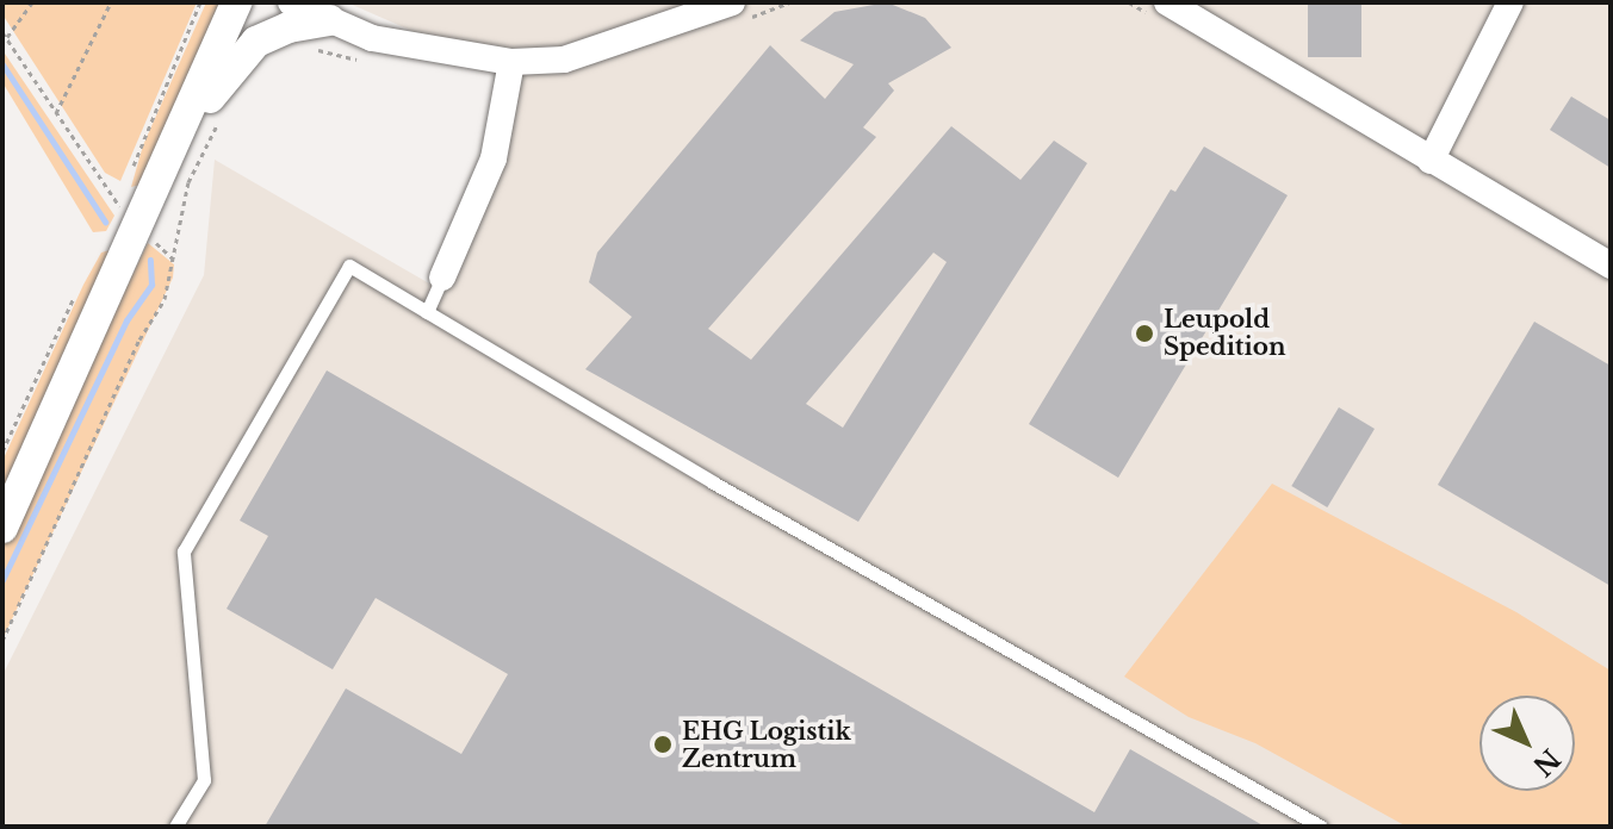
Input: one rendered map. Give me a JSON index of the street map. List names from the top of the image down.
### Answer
{
  "places": ["Leupold Spedition", "EHG Logistik Zentrum"],
  "north": "bottom right"
}
